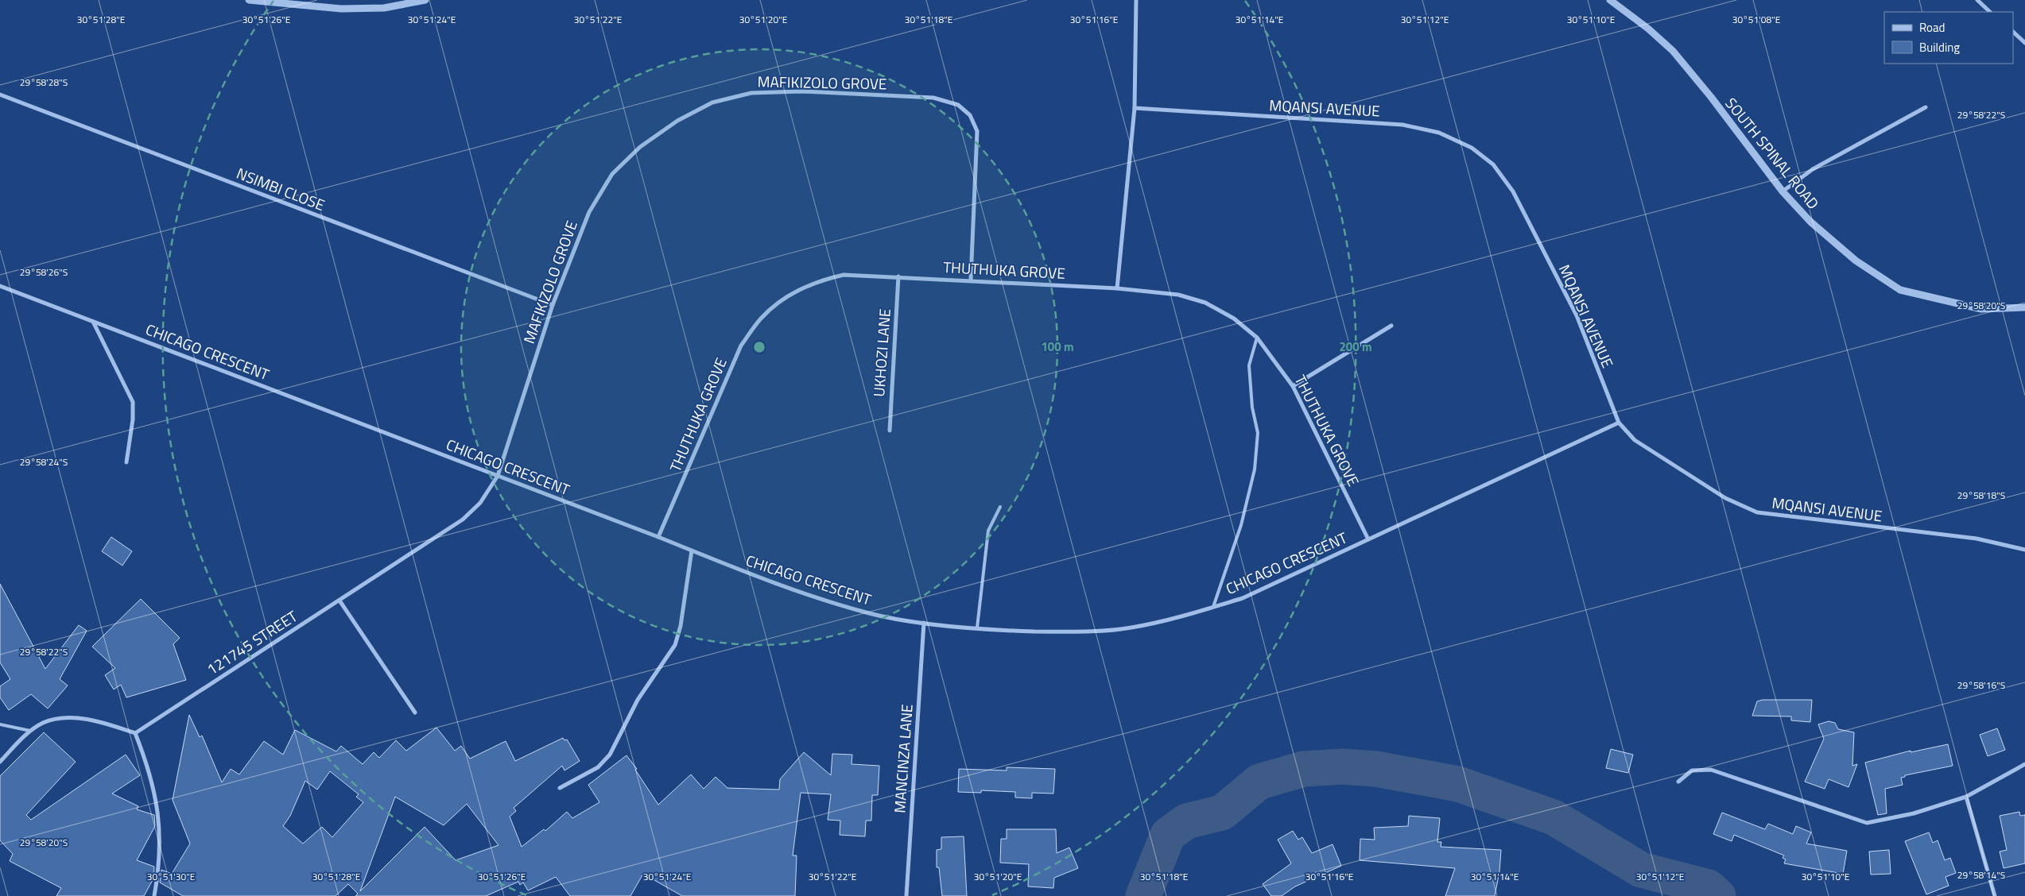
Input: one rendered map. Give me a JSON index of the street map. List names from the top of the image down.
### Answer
{
  "streets": {
    "street": [
      "MAFIKIZOLO GROVE",
      "MQANSI AVENUE",
      "SOUTH SPINAL ROAD",
      "NSIMBI CLOSE",
      "THUTHUKA GROVE",
      "CHICAGO CRESCENT",
      "UKHOZI LANE",
      "121745 STREET",
      "MANCINZA LANE"
    ]
  },
  "crossings": [
    ["MAFIKIZOLO GROVE", "NSIMBI CLOSE"],
    ["MAFIKIZOLO GROVE", "THUTHUKA GROVE"],
    ["MAFIKIZOLO GROVE", "CHICAGO CRESCENT"],
    ["MAFIKIZOLO GROVE", "121745 STREET"],
    ["MQANSI AVENUE", "CHICAGO CRESCENT"],
    ["THUTHUKA GROVE", "CHICAGO CRESCENT"],
    ["THUTHUKA GROVE", "UKHOZI LANE"],
    ["CHICAGO CRESCENT", "121745 STREET"],
    ["CHICAGO CRESCENT", "MANCINZA LANE"]
  ],
  "legend": ["Road", "Building"],
  "coordinates": [
    "30°51'28\"E",
    "30°51'26\"E",
    "30°51'24\"E",
    "30°51'22\"E",
    "30°51'20\"E",
    "30°51'18\"E",
    "30°51'16\"E",
    "30°51'14\"E",
    "30°51'12\"E",
    "30°51'10\"E",
    "30°51'08\"E",
    "29°58'28\"S",
    "29°58'22\"S",
    "29°58'26\"S",
    "29°58'20\"S",
    "29°58'24\"S",
    "29°58'18\"S",
    "29°58'16\"S",
    "29°58'14\"S",
    "30°51'30\"E"
  ],
  "rings": ["100 m", "200 m"]
}
